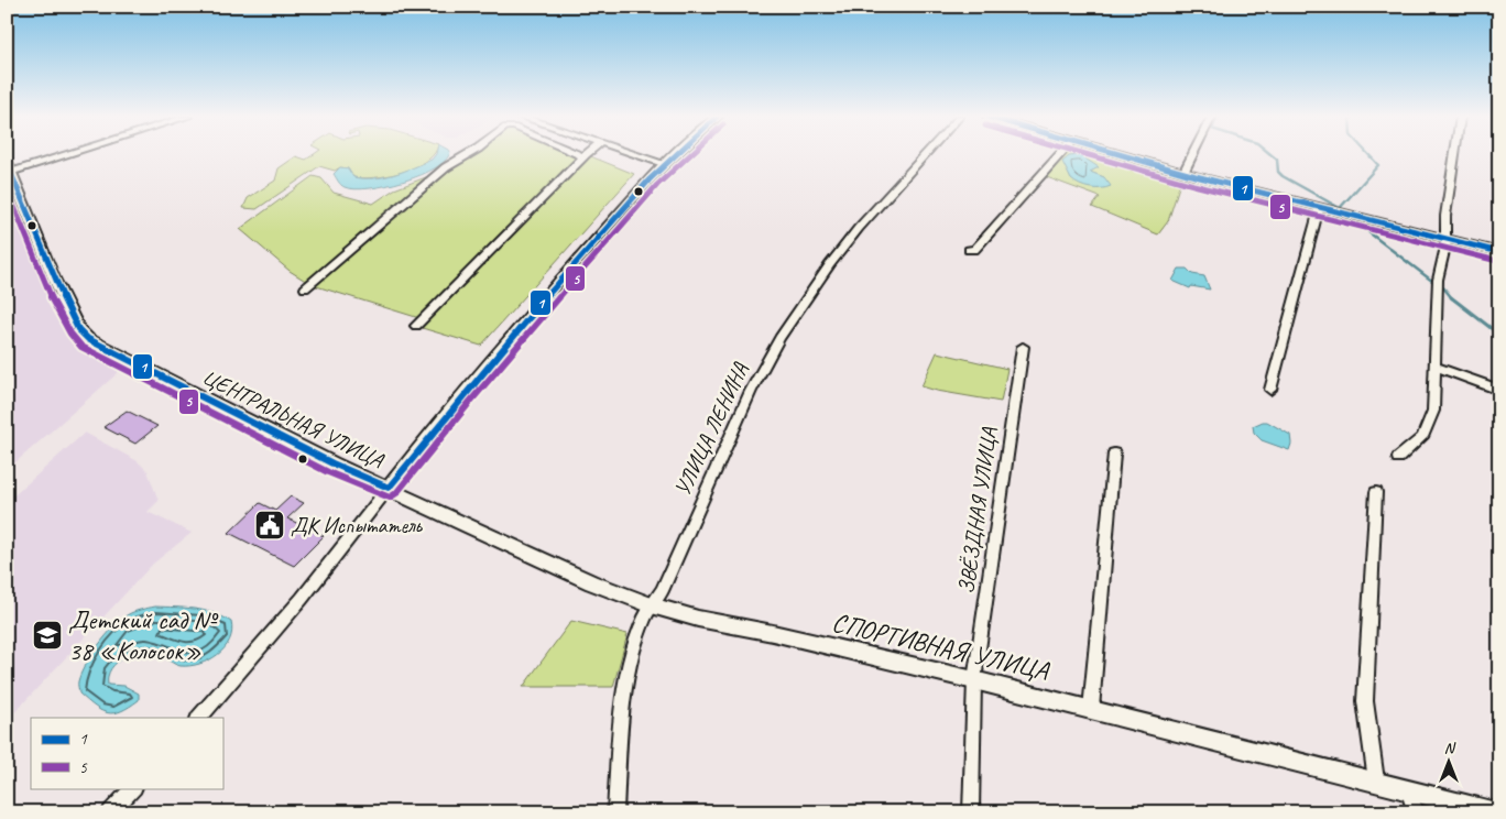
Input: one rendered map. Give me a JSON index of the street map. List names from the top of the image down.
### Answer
{
  "streets": {
    "street": [
      "ЦЕНТРАЛЬНАЯ УЛИЦА",
      "УЛИЦА ЛЕНИНА",
      "ЗВЁЗДНАЯ УЛИЦА",
      "СПОРТИВНАЯ УЛИЦА"
    ]
  },
  "crossings": [
    ["ЦЕНТРАЛЬНАЯ УЛИЦА", "СПОРТИВНАЯ УЛИЦА"],
    ["УЛИЦА ЛЕНИНА", "СПОРТИВНАЯ УЛИЦА"],
    ["ЗВЁЗДНАЯ УЛИЦА", "СПОРТИВНАЯ УЛИЦА"]
  ],
  "places": {
    "public building": ["ДК Испытатель"],
    "school or university": ["Детский сад № 38 «Колосок»"]
  },
  "lines": ["transit line 1", "transit line 5"],
  "legend": ["1", "5"],
  "north": "top"
}
